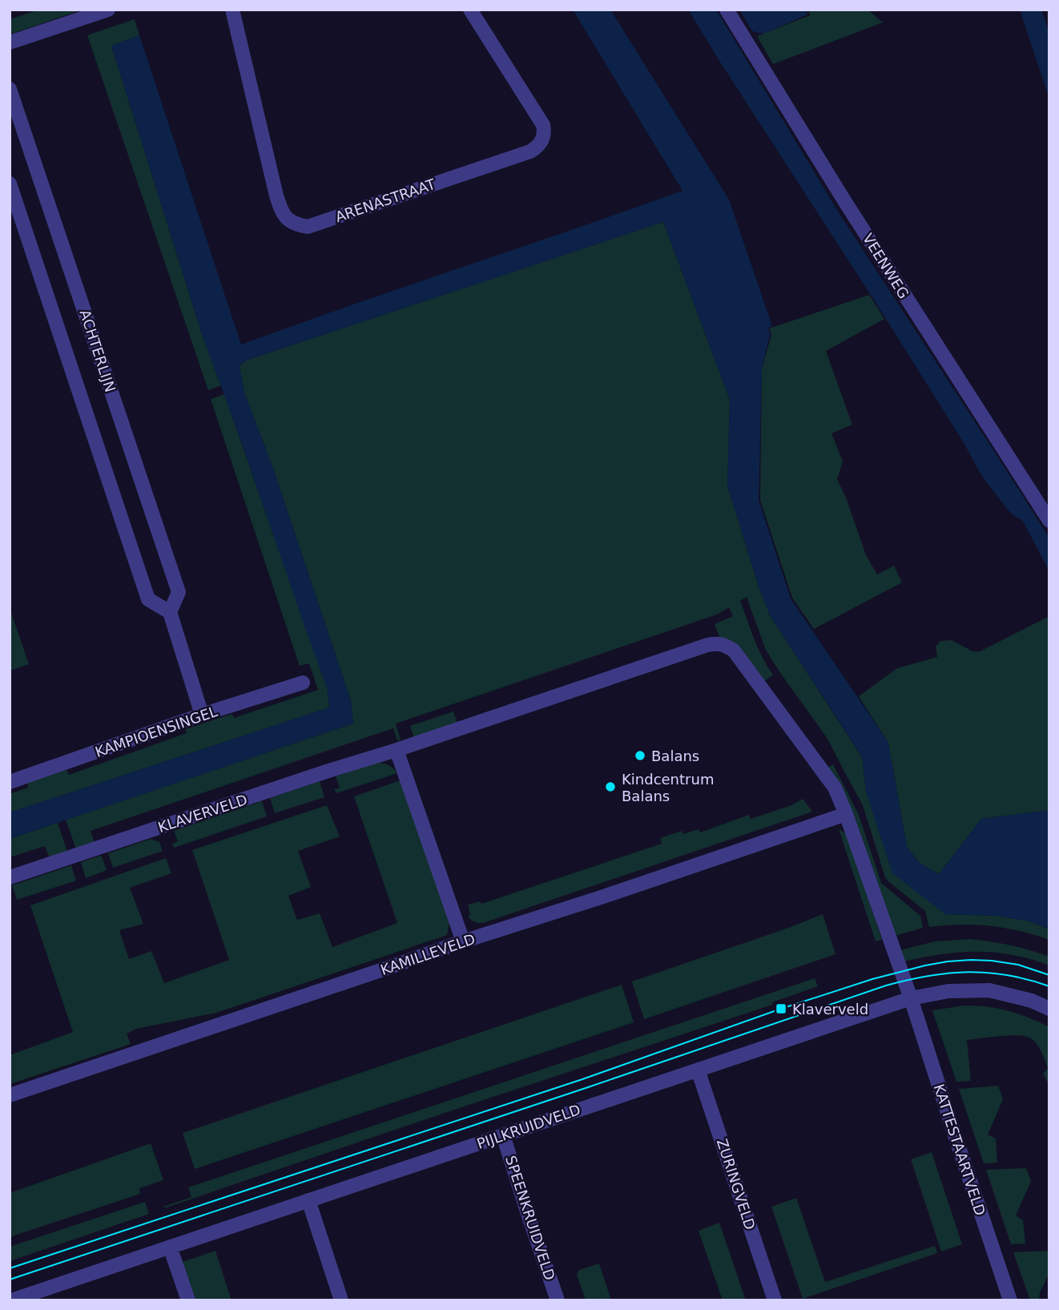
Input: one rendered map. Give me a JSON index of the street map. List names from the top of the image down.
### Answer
{
  "streets": {
    "street": [
      "ARENASTRAAT",
      "VEENWEG",
      "ACHTERLIJN",
      "KAMPIOENSINGEL",
      "KLAVERVELD",
      "KAMILLEVELD",
      "PIJLKRUIDVELD",
      "KATTESTAARTVELD",
      "ZURINGVELD",
      "SPEENKRUIDVELD"
    ]
  },
  "crossings": [
    ["KLAVERVELD", "KAMILLEVELD"],
    ["KLAVERVELD", "PIJLKRUIDVELD"],
    ["KLAVERVELD", "KATTESTAARTVELD"],
    ["PIJLKRUIDVELD", "KATTESTAARTVELD"],
    ["PIJLKRUIDVELD", "ZURINGVELD"],
    ["PIJLKRUIDVELD", "SPEENKRUIDVELD"]
  ],
  "places": {
    "other": ["Balans", "Kindcentrum Balans"],
    "transit": ["Klaverveld"]
  }
}
